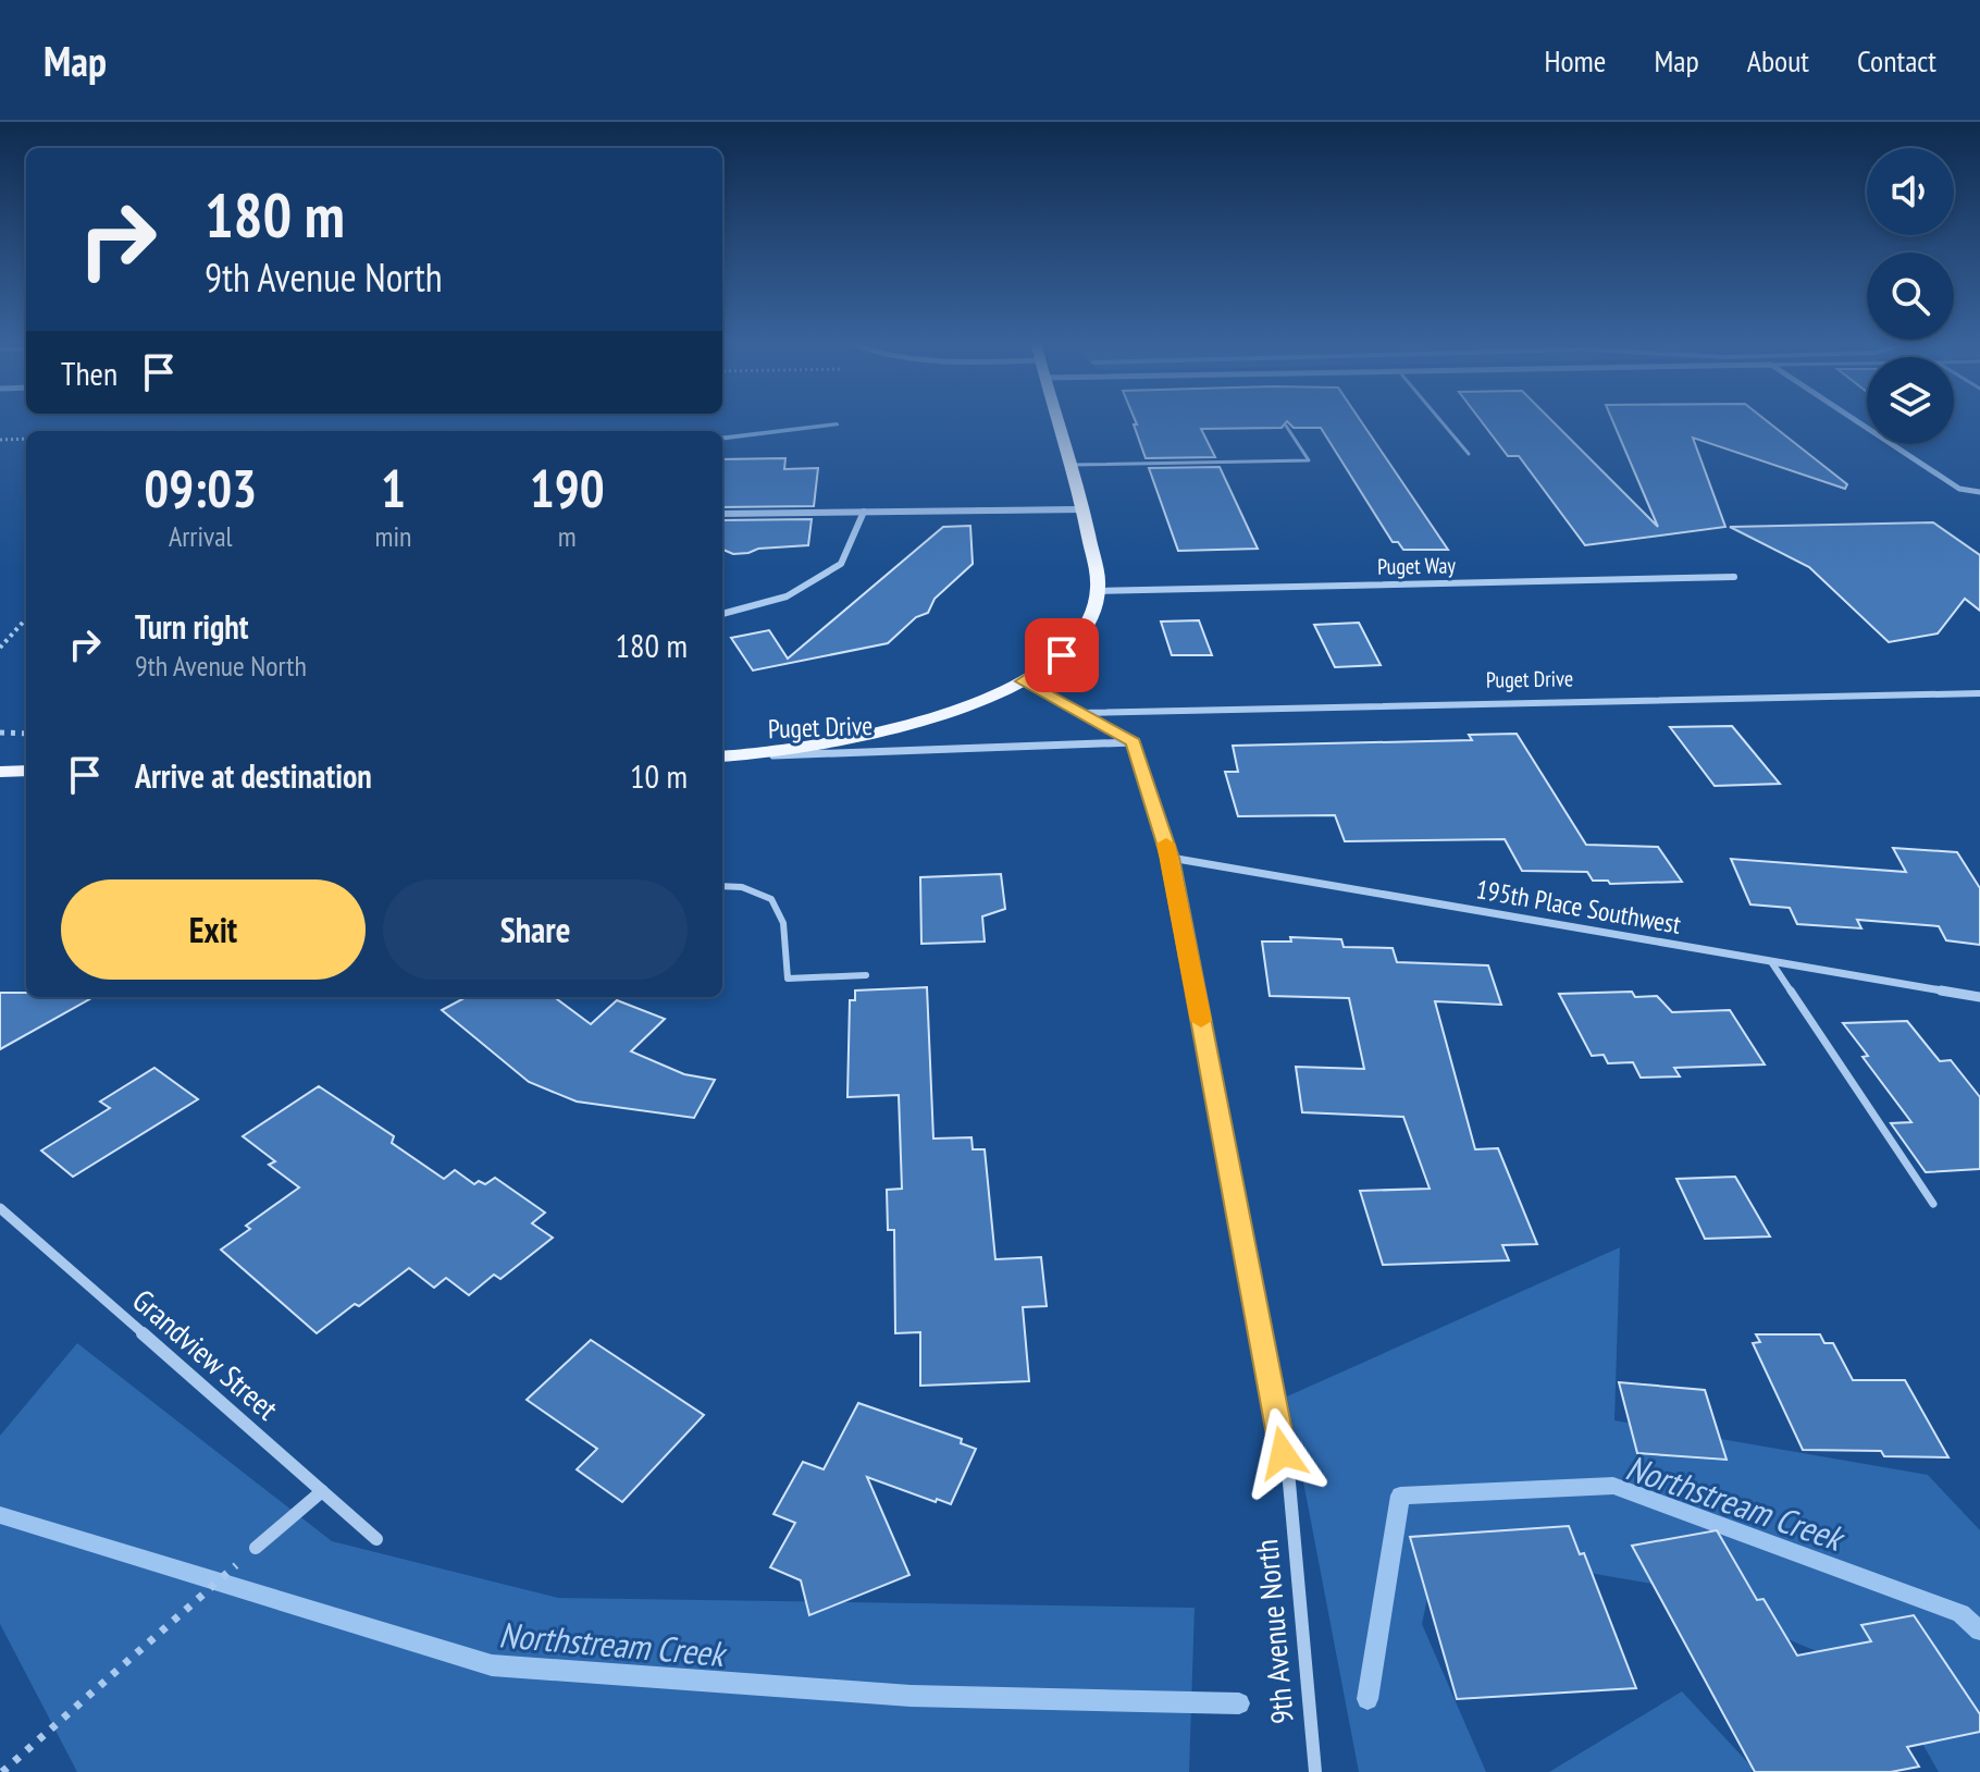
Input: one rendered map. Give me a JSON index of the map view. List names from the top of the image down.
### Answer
{
  "streets": {
    "main road": ["Puget Drive"],
    "street": [
      "Puget Way",
      "195th Place Southwest",
      "Grandview Street",
      "9th Avenue North"
    ]
  },
  "crossings": [
    ["Puget Drive", "9th Avenue North"],
    ["195th Place Southwest", "9th Avenue North"]
  ],
  "water": ["Northstream Creek"],
  "page": {
    "header": "Map",
    "nav": [
      "Home",
      "Map",
      "About",
      "Contact"
    ],
    "turn": ["180 m", "9th Avenue North"],
    "then": "Then",
    "eta": [
      "09:03",
      "Arrival",
      "1",
      "min",
      "190",
      "m"
    ],
    "list": [
      {
        "name": "Turn right",
        "note": "9th Avenue North",
        "value": "180 m"
      },
      {
        "name": "Arrive at destination",
        "value": "10 m"
      }
    ],
    "buttons": ["Exit", "Share"]
  }
}
